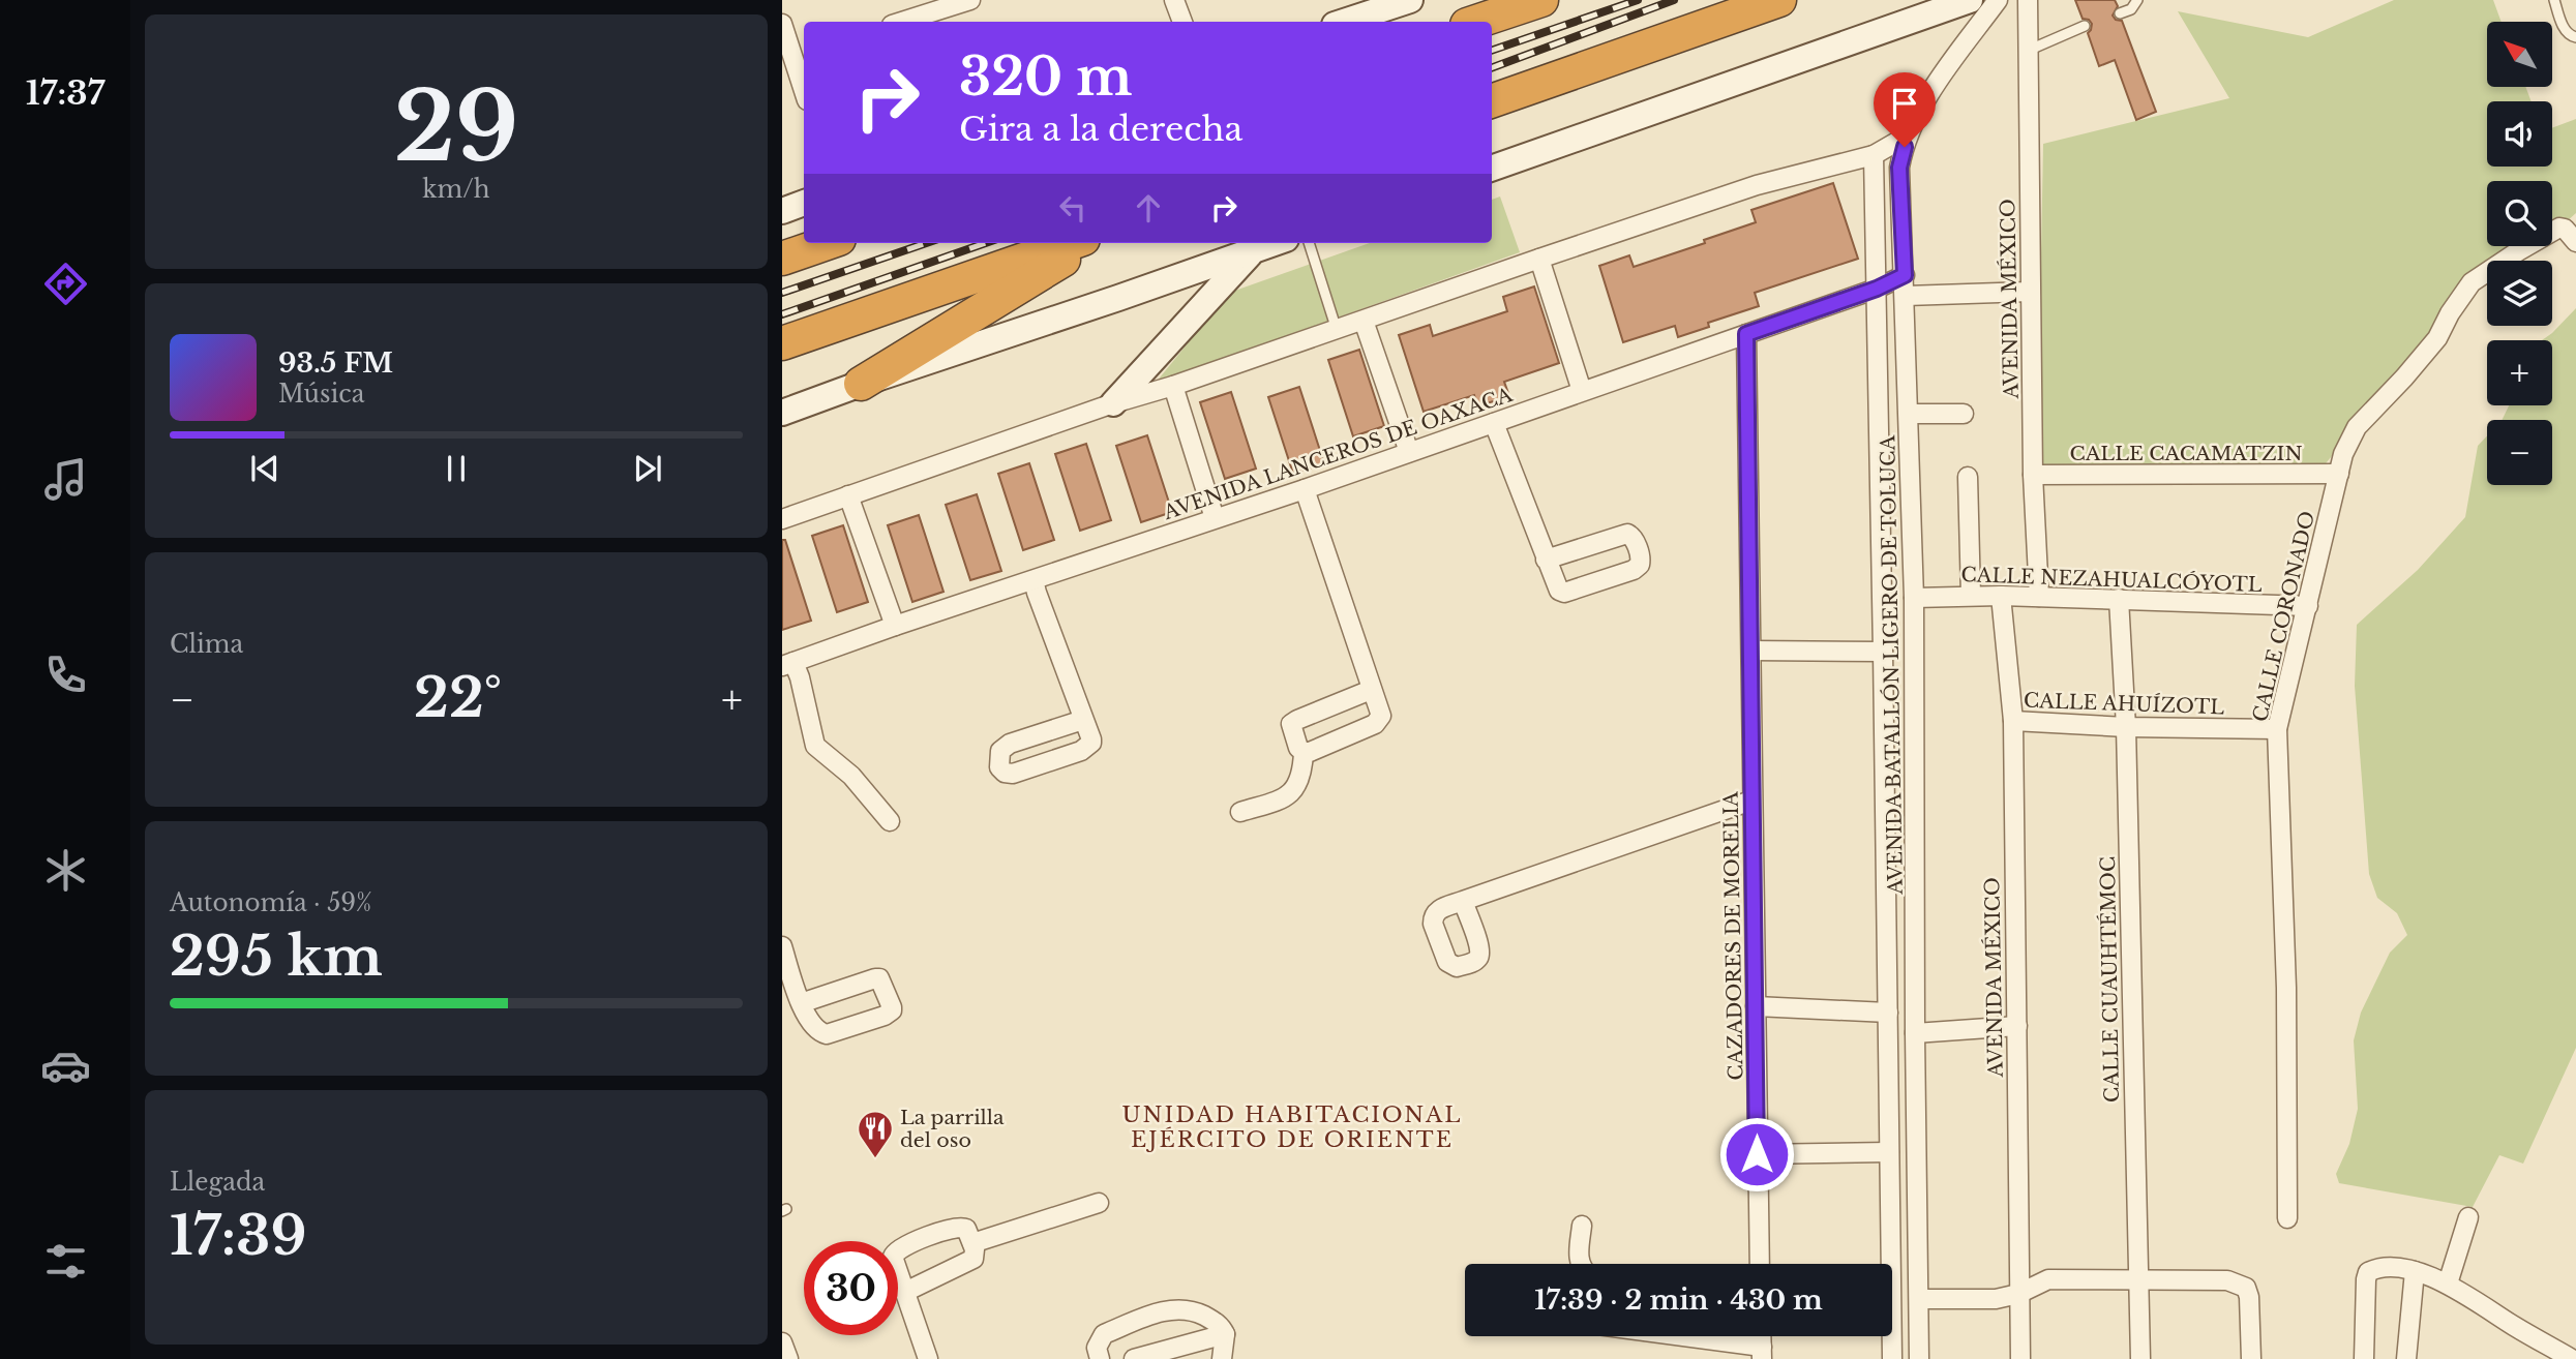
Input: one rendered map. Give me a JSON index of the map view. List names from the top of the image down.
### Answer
{
  "streets": {
    "street": [
      "AVENIDA MÉXICO",
      "AVENIDA LANCEROS DE OAXACA",
      "CALLE CACAMATZIN",
      "CALLE NEZAHUALCÓYOTL",
      "CALLE CORONADO",
      "AVENIDA BATALLÓN LIGERO DE TOLUCA",
      "CALLE AHUÍZOTL",
      "CAZADORES DE MORELIA",
      "CALLE CUAUHTÉMOC"
    ]
  },
  "crossings": [
    ["AVENIDA MÉXICO", "CALLE CACAMATZIN"],
    ["AVENIDA MÉXICO", "CALLE NEZAHUALCÓYOTL"],
    ["AVENIDA MÉXICO", "CALLE AHUÍZOTL"],
    ["AVENIDA LANCEROS DE OAXACA", "AVENIDA BATALLÓN LIGERO DE TOLUCA"],
    ["AVENIDA LANCEROS DE OAXACA", "CAZADORES DE MORELIA"],
    ["CALLE CACAMATZIN", "CALLE CORONADO"],
    ["CALLE NEZAHUALCÓYOTL", "CALLE CORONADO"],
    ["CALLE NEZAHUALCÓYOTL", "AVENIDA BATALLÓN LIGERO DE TOLUCA"],
    ["CALLE NEZAHUALCÓYOTL", "CALLE CUAUHTÉMOC"],
    ["CALLE CORONADO", "CALLE AHUÍZOTL"],
    ["CALLE AHUÍZOTL", "CALLE CUAUHTÉMOC"]
  ],
  "districts": ["UNIDAD HABITACIONAL EJÉRCITO DE ORIENTE"],
  "places": {
    "restaurant": ["La parrilla del oso"]
  },
  "north": "top left",
  "page": {
    "tabs": "17:37",
    "tile": [
      ["29", "km/h"],
      "Clima",
      ["Autonomía · 59%", "295 km"],
      ["Llegada", "17:39"]
    ],
    "map_buttons": ["+", "−"],
    "turn": ["320 m", "Gira a la derecha"],
    "song": ["93.5 FM", "Música"],
    "heat": ["−", "22°", "+"],
    "limit": "30",
    "trip": "17:39 · 2 min · 430 m"
  }
}
